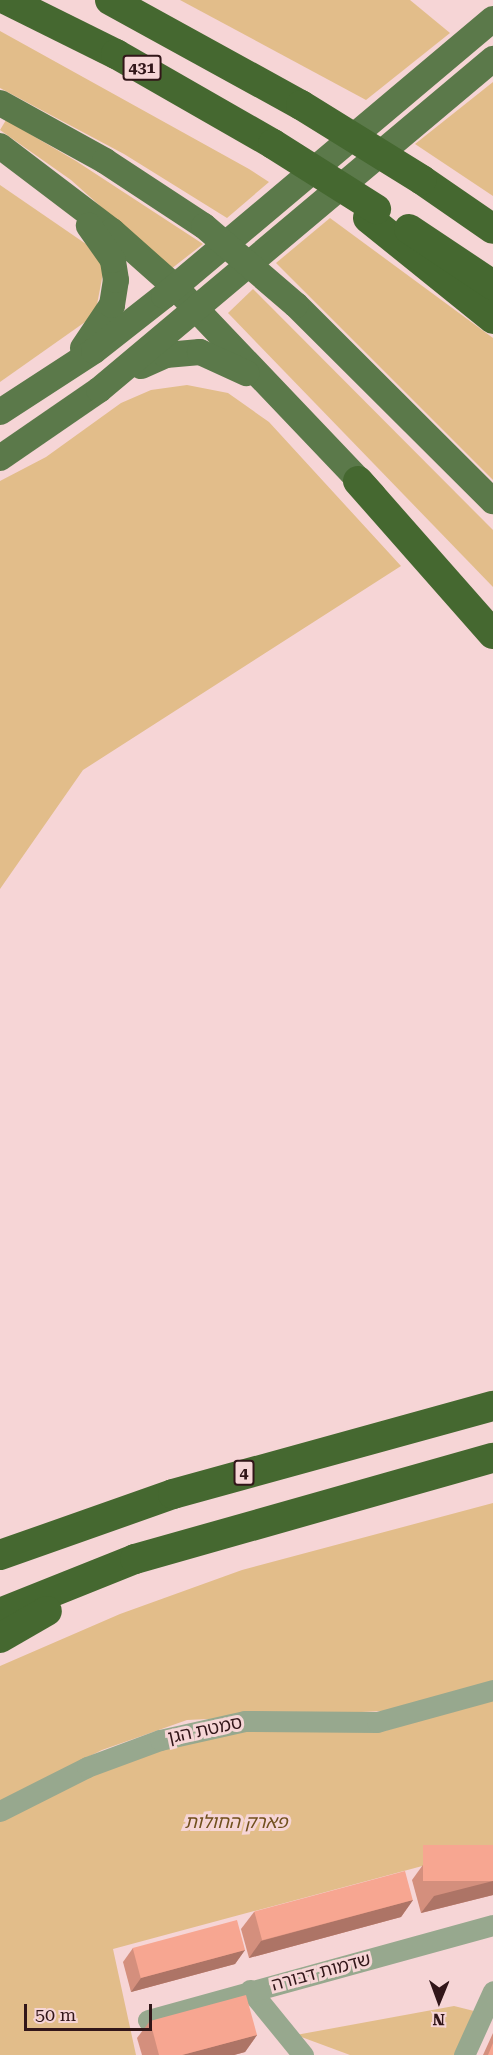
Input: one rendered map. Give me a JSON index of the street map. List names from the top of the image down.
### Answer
{
  "streets": {
    "highway": ["431", "4"],
    "street": ["סמטת הגן", "שדמות דבורה"]
  },
  "parks": ["פארק החולות"],
  "scale_bar": "50 m",
  "north": "bottom"
}
